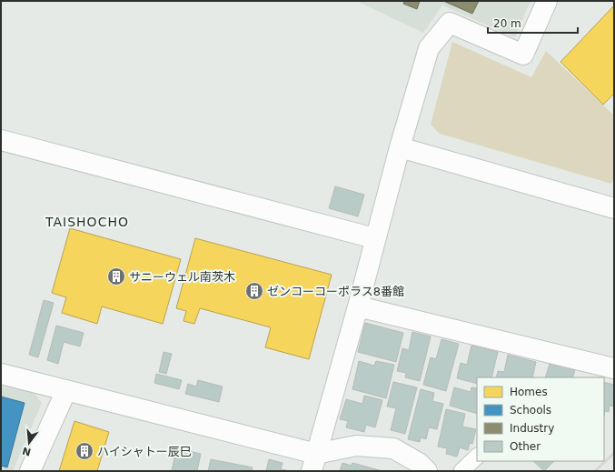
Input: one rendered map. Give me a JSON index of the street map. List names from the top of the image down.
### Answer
{
  "districts": ["TAISHOCHO"],
  "places": {
    "building": ["サニーウェル南茨木", "ゼンコーコーポラス8番館", "ハイシャトー辰巳"]
  },
  "legend": [
    "Homes",
    "Schools",
    "Industry",
    "Other"
  ],
  "scale_bar": "20 m",
  "north": "bottom"
}
